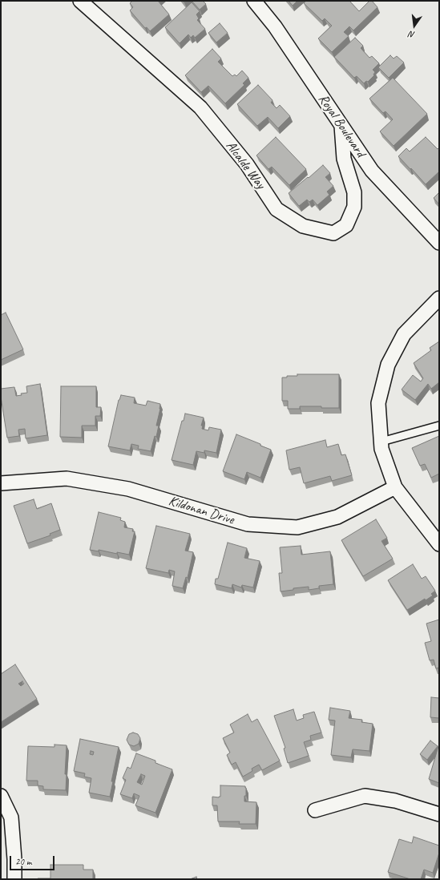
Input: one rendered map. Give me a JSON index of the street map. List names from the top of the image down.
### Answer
{
  "streets": {
    "street": ["Royal Boulevard", "Alcalde Way", "Kildonan Drive"]
  },
  "crossings": [
    ["Royal Boulevard", "Alcalde Way"]
  ],
  "scale_bar": "20 m",
  "north": "bottom"
}
